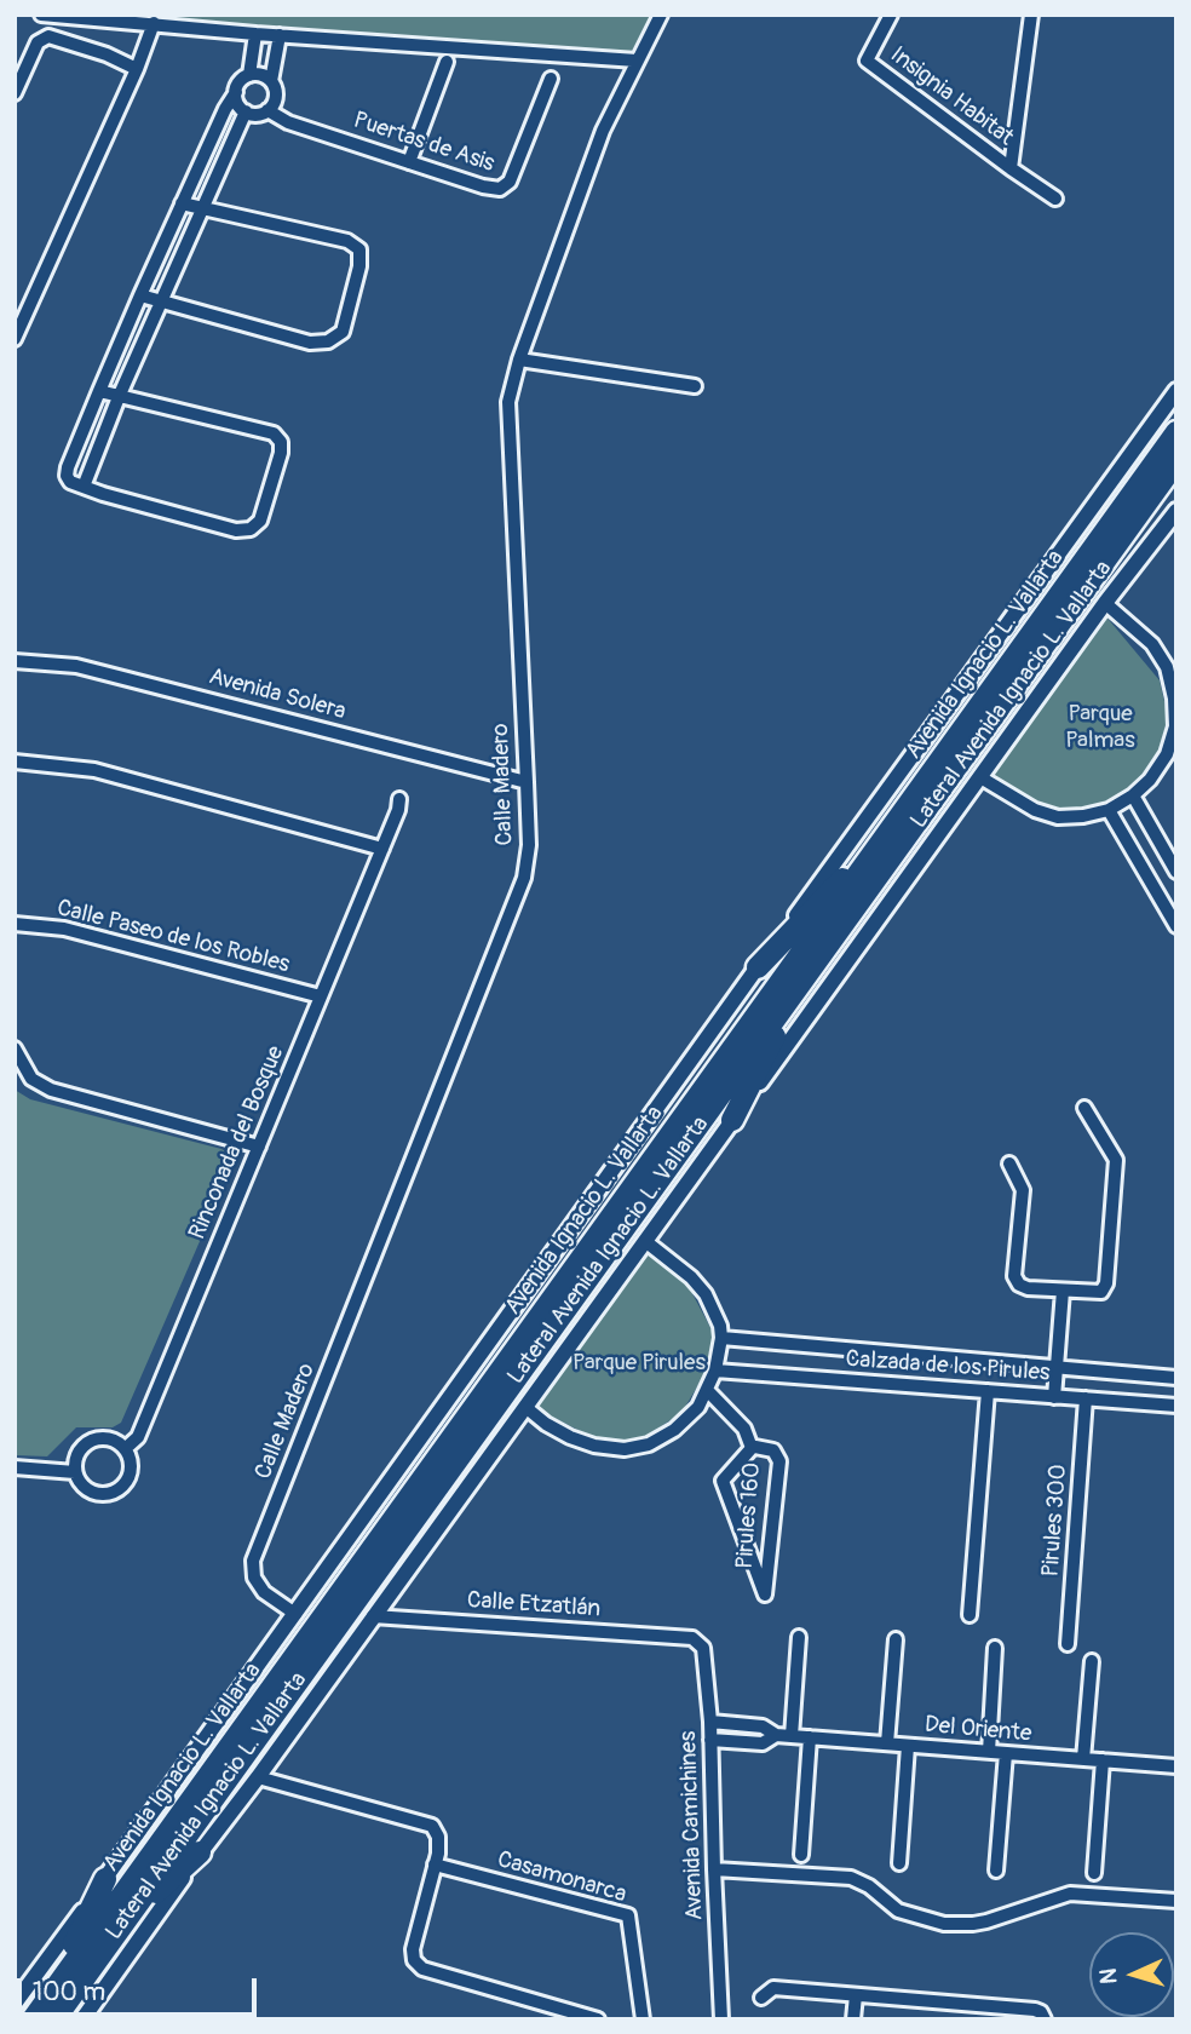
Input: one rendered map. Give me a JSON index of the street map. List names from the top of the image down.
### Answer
{
  "streets": {
    "highway": ["Avenida Ignacio L. Vallarta"],
    "street": [
      "Insignia Habitat",
      "Puertas de Asis",
      "Avenida Solera",
      "Lateral Avenida Ignacio L. Vallarta",
      "Calle Madero",
      "Calle Paseo de los Robles",
      "Rinconada del Bosque",
      "Calzada de los Pirules",
      "Pirules 160",
      "Pirules 300",
      "Calle Etzatlán",
      "Del Oriente",
      "Avenida Camichines",
      "Casamonarca"
    ]
  },
  "crossings": [
    ["Avenida Ignacio L. Vallarta", "Lateral Avenida Ignacio L. Vallarta"],
    ["Avenida Solera", "Calle Madero"],
    ["Lateral Avenida Ignacio L. Vallarta", "Calle Madero"],
    ["Lateral Avenida Ignacio L. Vallarta", "Calle Etzatlán"],
    ["Calle Paseo de los Robles", "Rinconada del Bosque"],
    ["Calzada de los Pirules", "Pirules 300"],
    ["Calle Etzatlán", "Avenida Camichines"]
  ],
  "parks": ["Parque Palmas", "Parque Pirules"],
  "scale_bar": "100 m",
  "north": "left"
}
